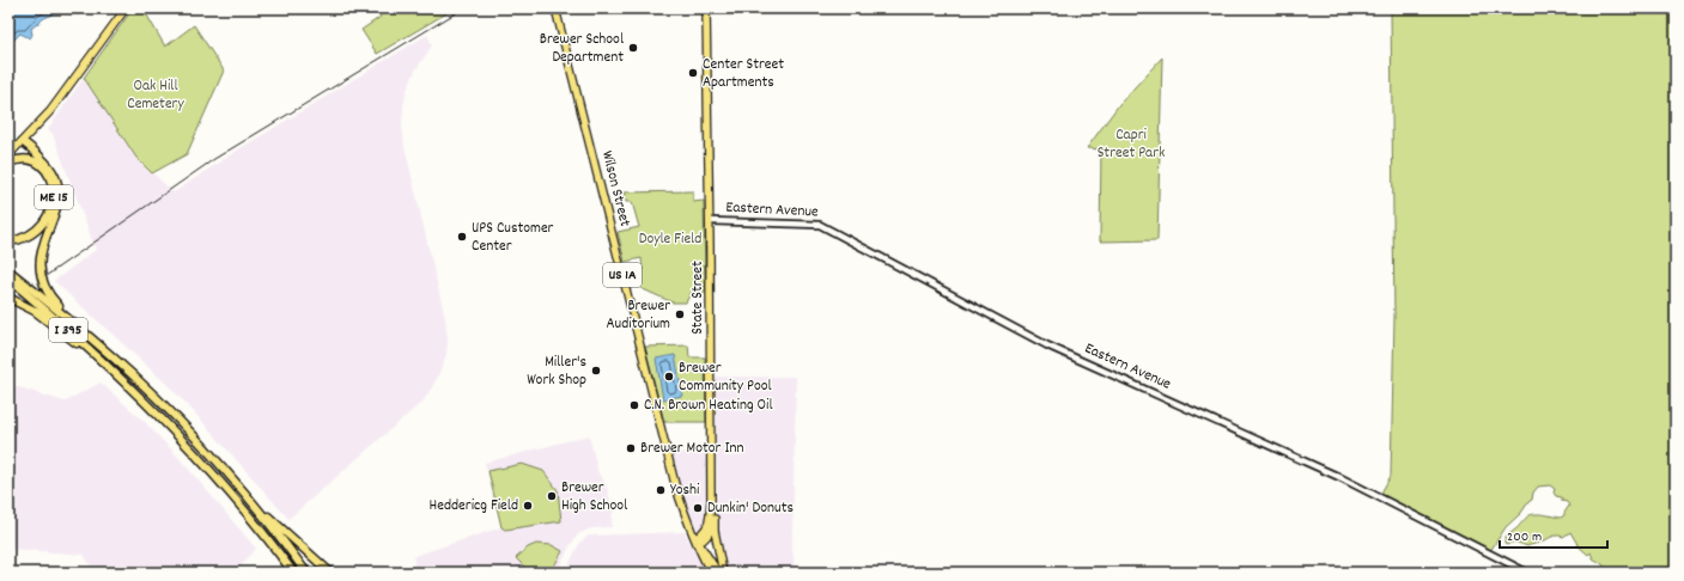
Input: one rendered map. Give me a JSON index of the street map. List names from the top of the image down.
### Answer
{
  "streets": {
    "highway": ["ME 15", "I 395"],
    "main road": ["Wilson Street", "US 1A", "State Street"],
    "street": ["Eastern Avenue"]
  },
  "crossings": [
    ["Wilson Street", "State Street"],
    ["Eastern Avenue", "State Street"]
  ],
  "parks": ["Oak Hill Cemetery", "Capri Street Park", "Doyle Field"],
  "places": [
    "Brewer School Department",
    "Center Street Apartments",
    "UPS Customer Center",
    "Brewer Auditorium",
    "Miller's Work Shop",
    "Brewer Community Pool",
    "C.N. Brown Heating Oil",
    "Brewer Motor Inn",
    "Yoshi",
    "Brewer High School",
    "Heddericg Field",
    "Dunkin' Donuts"
  ],
  "scale_bar": "200 m"
}
